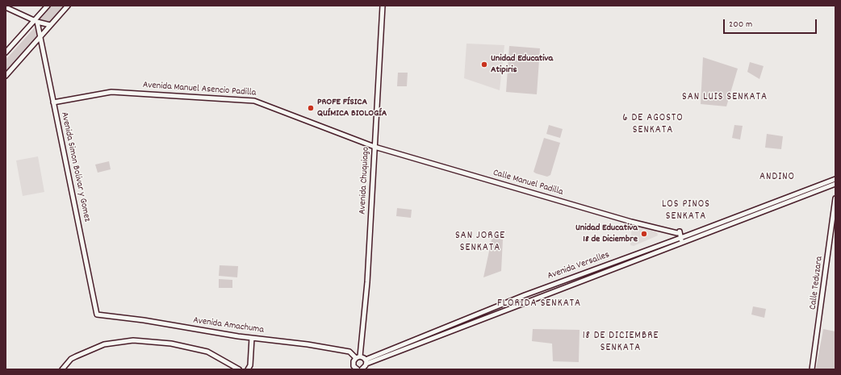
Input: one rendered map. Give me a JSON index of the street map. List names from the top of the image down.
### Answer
{
  "streets": {
    "street": [
      "Avenida Manuel Asencio Padilla",
      "Avenida Simon Bolivar y Gomez",
      "Avenida Chuquiago",
      "Calle Manuel Padilla",
      "Avenida Versalles",
      "Calle Teduzara",
      "Avenida Amachuma"
    ]
  },
  "crossings": [
    ["Avenida Manuel Asencio Padilla", "Avenida Simon Bolivar y Gomez"],
    ["Avenida Manuel Asencio Padilla", "Avenida Chuquiago"],
    ["Avenida Manuel Asencio Padilla", "Calle Manuel Padilla"],
    ["Avenida Simon Bolivar y Gomez", "Avenida Amachuma"],
    ["Avenida Chuquiago", "Calle Manuel Padilla"],
    ["Avenida Chuquiago", "Avenida Amachuma"],
    ["Calle Manuel Padilla", "Avenida Versalles"],
    ["Avenida Versalles", "Avenida Amachuma"]
  ],
  "districts": [
    "SAN LUIS SENKATA",
    "6 DE AGOSTO SENKATA",
    "ANDINO",
    "LOS PINOS SENKATA",
    "SAN JORGE SENKATA",
    "FLORIDA SENKATA",
    "18 DE DICIEMBRE SENKATA"
  ],
  "places": ["Unidad Educativa Atipiris", "PROFE FÍSICA QUÍMICA BIOLOGÍA", "Unidad Educativa 18 de Diciembre"],
  "scale_bar": "200 m"
}
